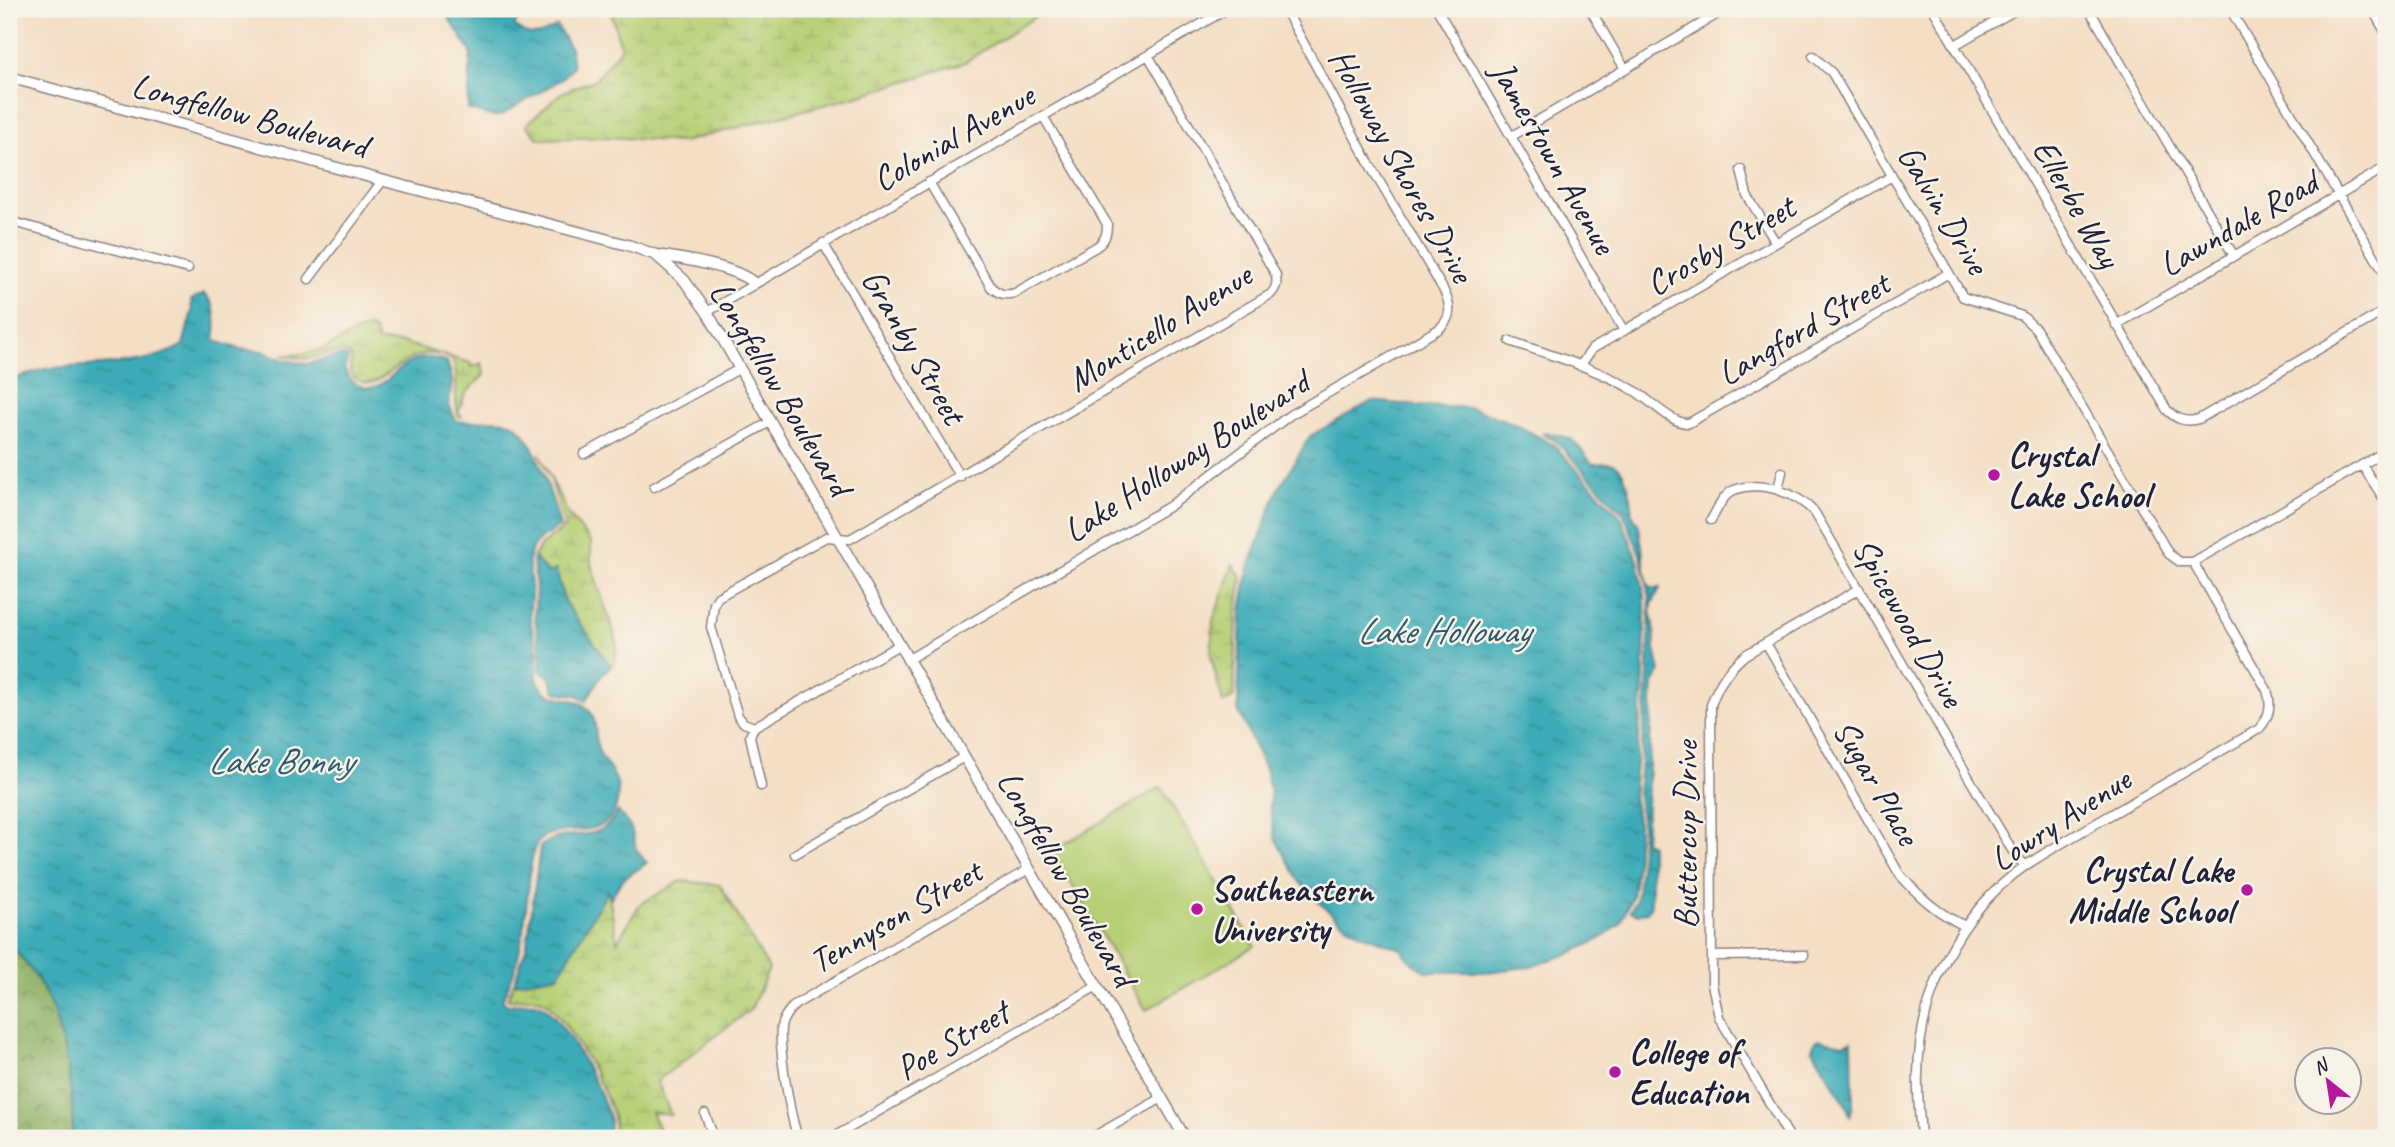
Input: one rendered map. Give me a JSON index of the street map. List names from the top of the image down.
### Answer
{
  "streets": {
    "street": [
      "Longfellow Boulevard",
      "Colonial Avenue",
      "Jamestown Avenue",
      "Holloway Shores Drive",
      "Ellerbe Way",
      "Galvin Drive",
      "Lawndale Road",
      "Crosby Street",
      "Monticello Avenue",
      "Langford Street",
      "Granby Street",
      "Lake Holloway Boulevard",
      "Spicewood Drive",
      "Sugar Place",
      "Lowry Avenue",
      "Buttercup Drive",
      "Tennyson Street",
      "Poe Street"
    ]
  },
  "crossings": [
    ["Longfellow Boulevard", "Colonial Avenue"],
    ["Longfellow Boulevard", "Monticello Avenue"],
    ["Longfellow Boulevard", "Lake Holloway Boulevard"],
    ["Longfellow Boulevard", "Tennyson Street"],
    ["Longfellow Boulevard", "Poe Street"],
    ["Colonial Avenue", "Monticello Avenue"],
    ["Colonial Avenue", "Granby Street"],
    ["Jamestown Avenue", "Crosby Street"],
    ["Holloway Shores Drive", "Lake Holloway Boulevard"],
    ["Ellerbe Way", "Lawndale Road"],
    ["Galvin Drive", "Crosby Street"],
    ["Galvin Drive", "Langford Street"],
    ["Galvin Drive", "Lowry Avenue"],
    ["Crosby Street", "Langford Street"],
    ["Monticello Avenue", "Granby Street"],
    ["Spicewood Drive", "Lowry Avenue"],
    ["Spicewood Drive", "Buttercup Drive"],
    ["Sugar Place", "Lowry Avenue"],
    ["Sugar Place", "Buttercup Drive"]
  ],
  "water": ["Lake Holloway", "Lake Bonny"],
  "places": [
    "Crystal Lake School",
    "Crystal Lake Middle School",
    "Southeastern University",
    "College of Education"
  ],
  "north": "top left"
}
